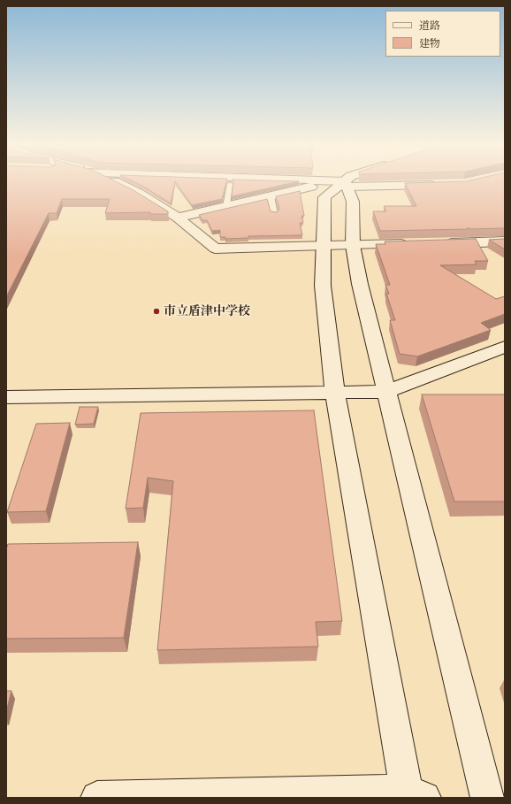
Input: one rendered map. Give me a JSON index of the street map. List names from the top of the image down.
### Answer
{
  "places": ["市立盾津中学校"],
  "legend": ["道路", "建物"]
}
